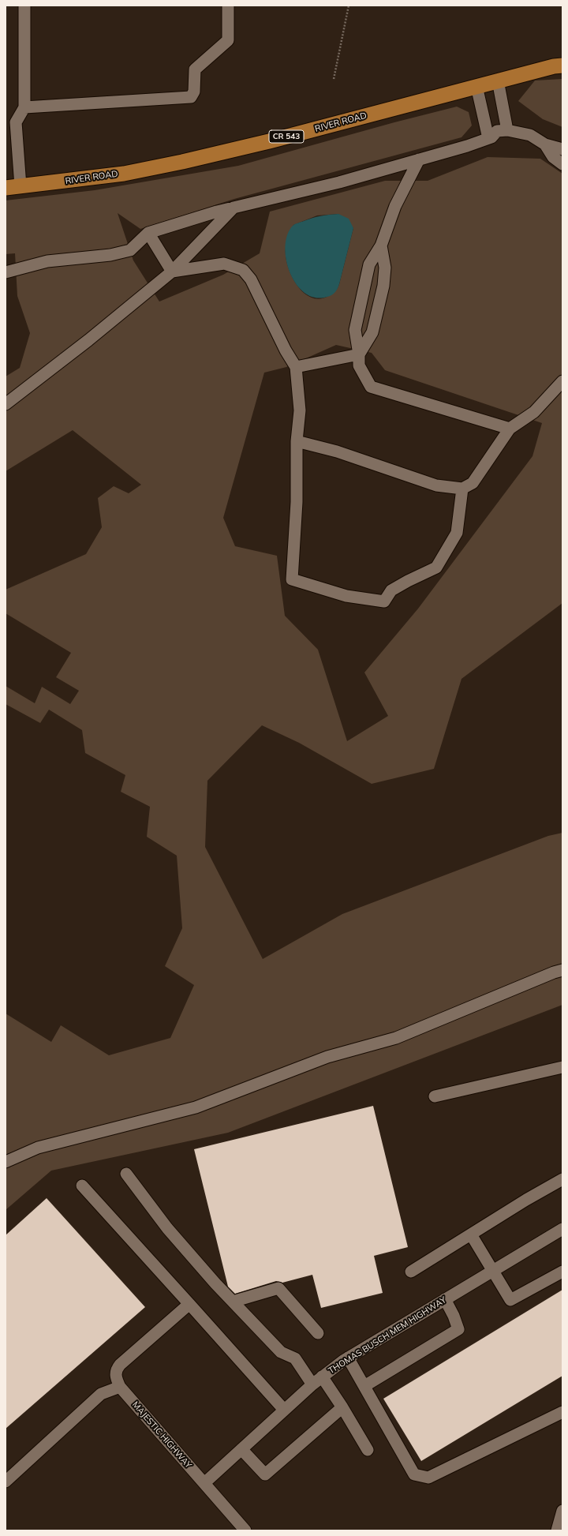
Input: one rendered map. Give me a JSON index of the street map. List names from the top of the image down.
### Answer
{
  "streets": {
    "main road": ["RIVER ROAD", "CR 543"],
    "street": ["THOMAS BUSCH MEM HIGHWAY", "MAJESTIC HIGHWAY"]
  },
  "crossings": [
    ["THOMAS BUSCH MEM HIGHWAY", "MAJESTIC HIGHWAY"]
  ]
}
